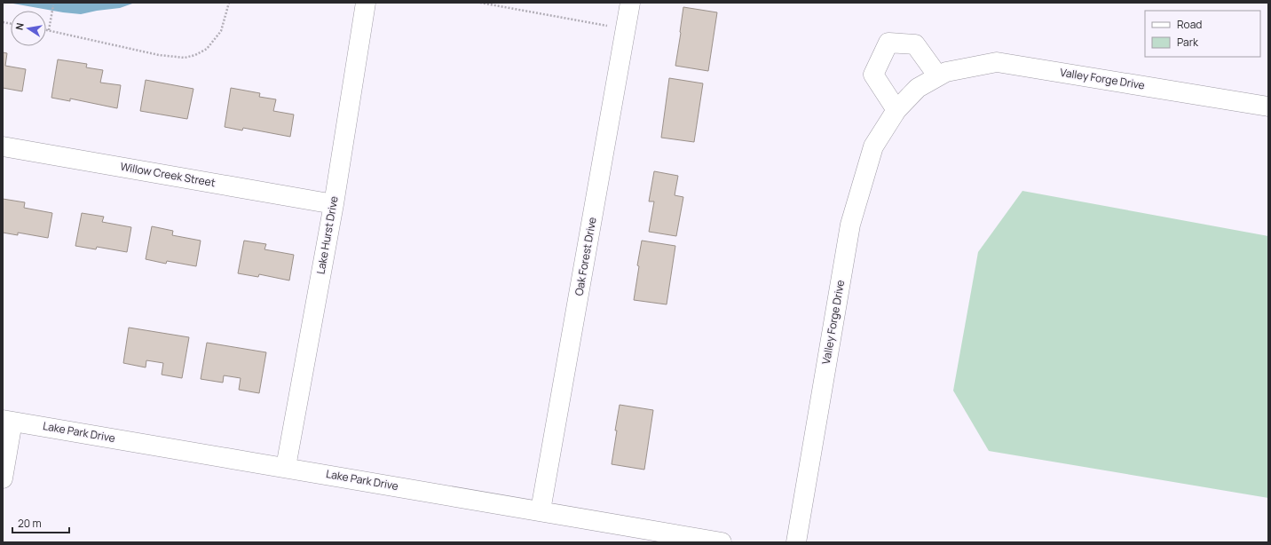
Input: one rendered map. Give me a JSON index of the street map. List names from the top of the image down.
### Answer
{
  "streets": {
    "street": [
      "Valley Forge Drive",
      "Willow Creek Street",
      "Lake Hurst Drive",
      "Oak Forest Drive",
      "Lake Park Drive"
    ]
  },
  "crossings": [
    ["Willow Creek Street", "Lake Hurst Drive"],
    ["Lake Hurst Drive", "Lake Park Drive"],
    ["Oak Forest Drive", "Lake Park Drive"]
  ],
  "legend": ["Road", "Park"],
  "scale_bar": "20 m",
  "north": "left"
}
